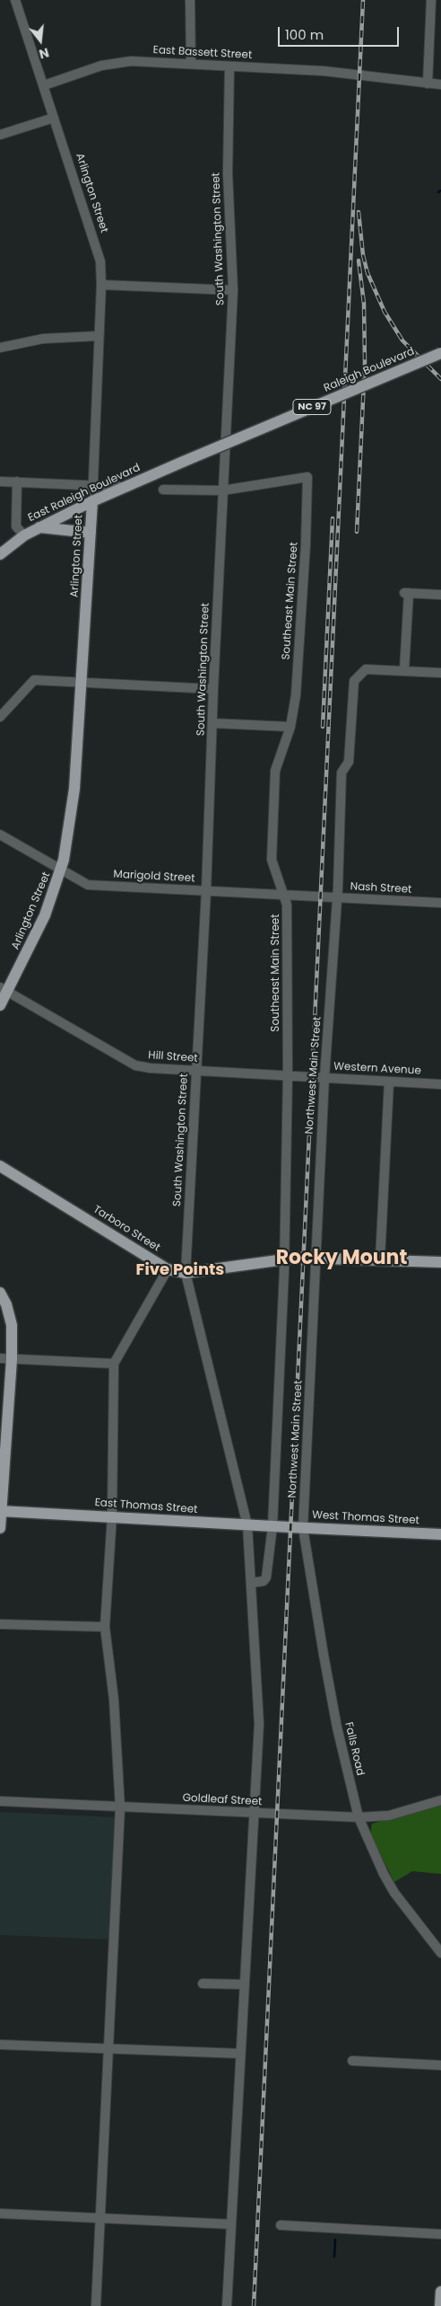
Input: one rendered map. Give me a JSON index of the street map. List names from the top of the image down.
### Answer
{
  "streets": {
    "main road": [
      "Arlington Street",
      "Raleigh Boulevard",
      "NC 97",
      "East Raleigh Boulevard",
      "Tarboro Street",
      "East Thomas Street",
      "West Thomas Street"
    ],
    "street": [
      "East Bassett Street",
      "South Washington Street",
      "Southeast Main Street",
      "Marigold Street",
      "Nash Street",
      "Hill Street",
      "Western Avenue",
      "Northwest Main Street",
      "Falls Road",
      "Goldleaf Street"
    ]
  },
  "crossings": [
    ["East Bassett Street", "Arlington Street"],
    ["East Bassett Street", "South Washington Street"],
    ["Arlington Street", "East Raleigh Boulevard"],
    ["Arlington Street", "Marigold Street"],
    ["Arlington Street", "Hill Street"],
    ["South Washington Street", "Southeast Main Street"],
    ["South Washington Street", "Marigold Street"],
    ["South Washington Street", "Hill Street"],
    ["South Washington Street", "Tarboro Street"],
    ["South Washington Street", "East Thomas Street"],
    ["South Washington Street", "Goldleaf Street"],
    ["Raleigh Boulevard", "East Raleigh Boulevard"],
    ["Southeast Main Street", "Marigold Street"],
    ["Southeast Main Street", "Hill Street"],
    ["Southeast Main Street", "Tarboro Street"],
    ["Southeast Main Street", "East Thomas Street"],
    ["Marigold Street", "Nash Street"],
    ["Nash Street", "Northwest Main Street"],
    ["Hill Street", "Western Avenue"],
    ["Western Avenue", "Northwest Main Street"],
    ["Northwest Main Street", "Tarboro Street"],
    ["Northwest Main Street", "West Thomas Street"],
    ["Northwest Main Street", "Falls Road"],
    ["East Thomas Street", "West Thomas Street"],
    ["West Thomas Street", "Falls Road"],
    ["Falls Road", "Goldleaf Street"]
  ],
  "districts": ["Rocky Mount", "Five Points"],
  "scale_bar": "100 m",
  "north": "bottom"
}
